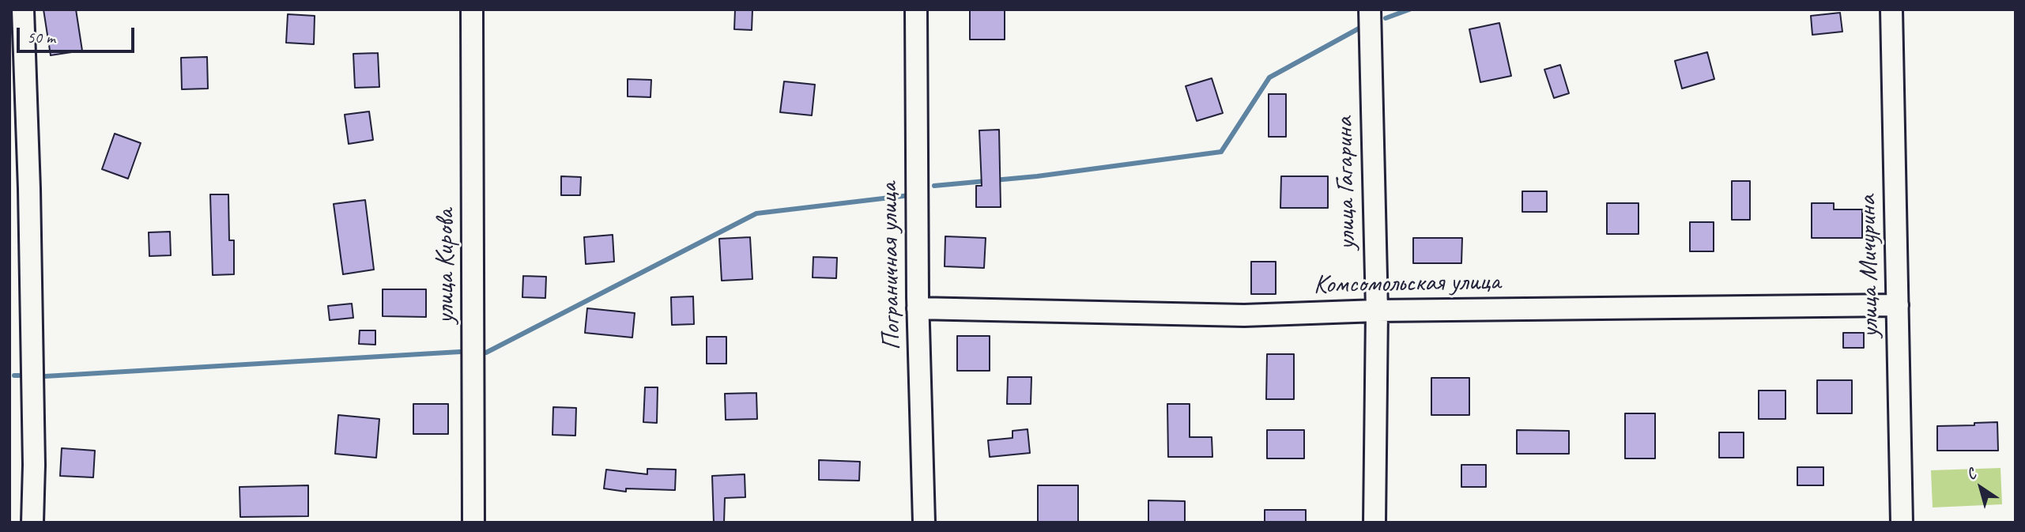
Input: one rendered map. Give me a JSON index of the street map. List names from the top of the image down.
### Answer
{
  "streets": {
    "street": [
      "улица Гагарина",
      "улица Кирова",
      "Пограничная улица",
      "улица Мичурина",
      "Комсомольская улица"
    ]
  },
  "crossings": [
    ["улица Гагарина", "Комсомольская улица"],
    ["Пограничная улица", "Комсомольская улица"],
    ["улица Мичурина", "Комсомольская улица"]
  ],
  "scale_bar": "50 m",
  "north": "top left"
}
